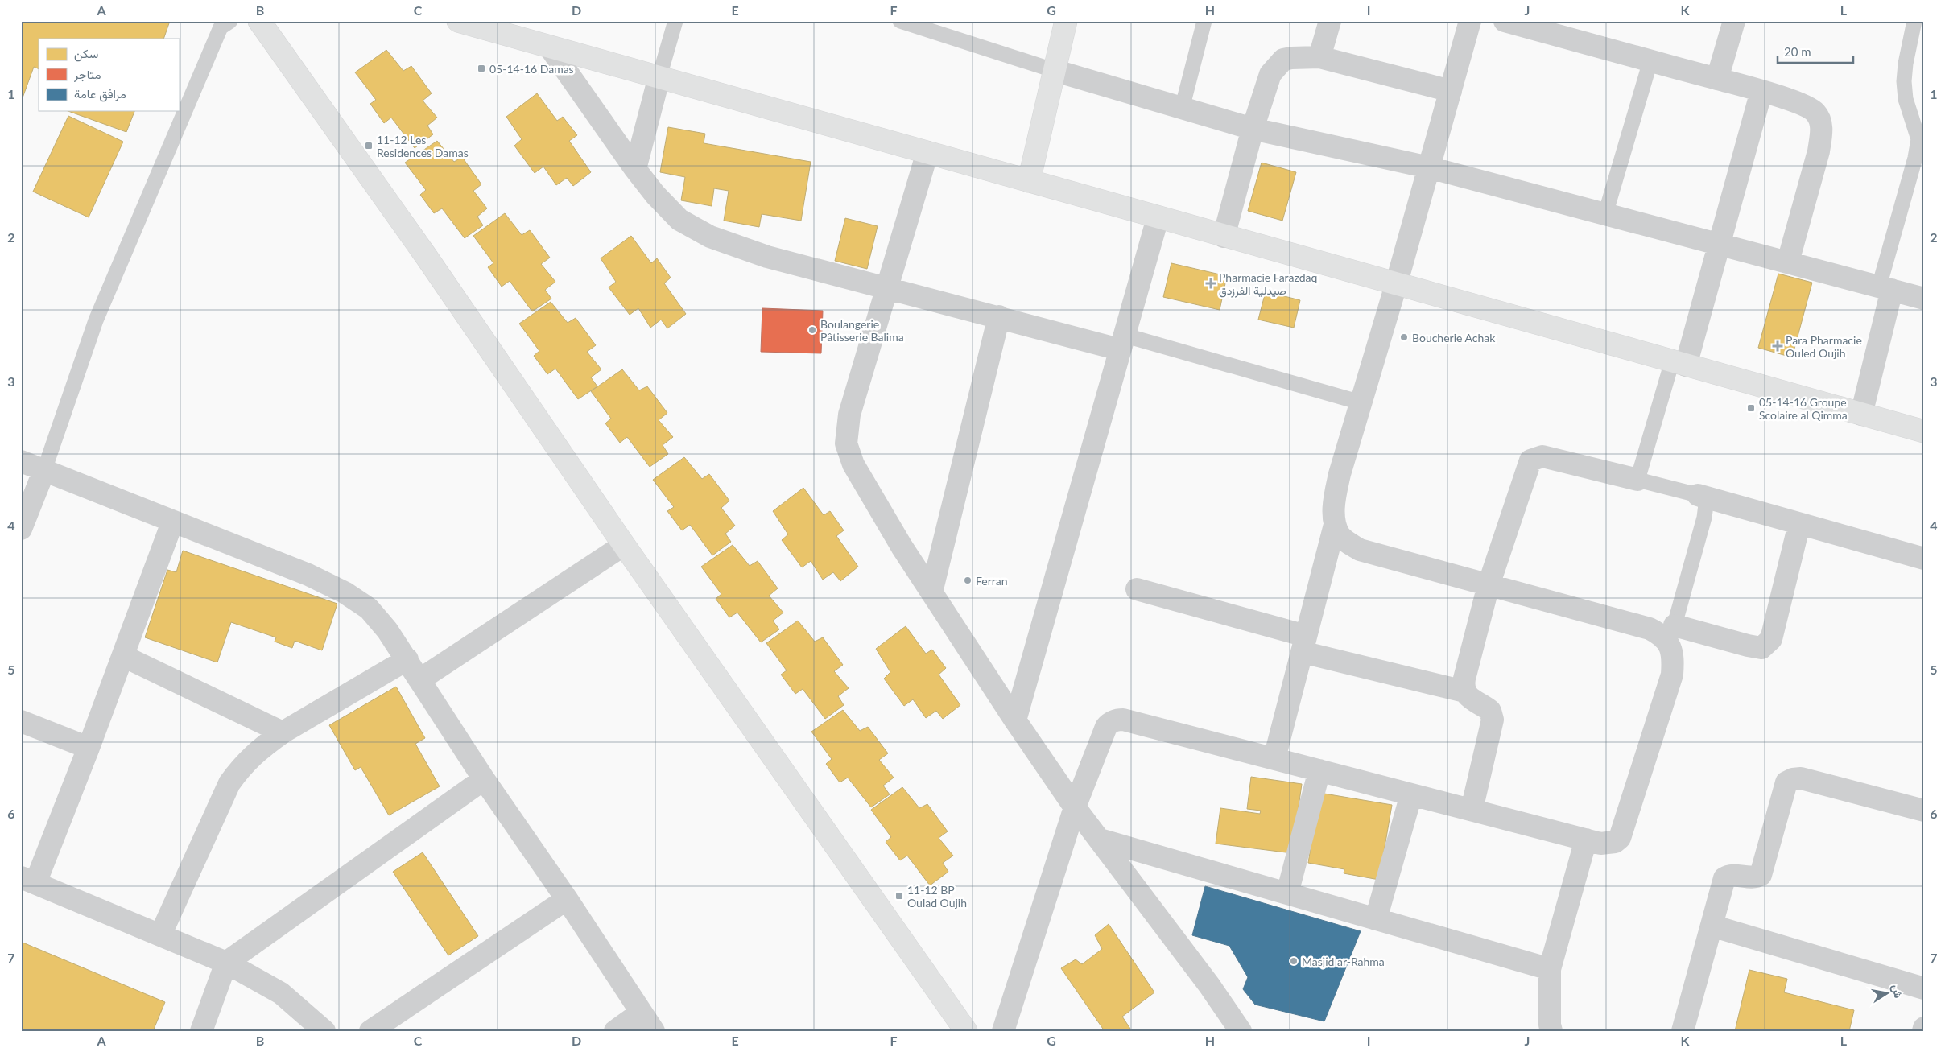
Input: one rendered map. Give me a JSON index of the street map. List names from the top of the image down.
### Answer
{
  "places": {
    "transit": [
      "05-14-16 Damas",
      "11-12 Les Residences Damas",
      "05-14-16 Groupe Scolaire al Qimma",
      "11-12 BP Oulad Oujih"
    ],
    "health": ["Pharmacie Farazdaq صيدلية الفرزدق", "Para Pharmacie Ouled Oujih"],
    "other": [
      "Boulangerie Pâtisserie Balima",
      "Boucherie Achak",
      "Ferran",
      "Masjid ar-Rahma"
    ]
  },
  "legend": ["سكن", "متاجر", "مرافق عامة"],
  "scale_bar": "20 m",
  "north": "right",
  "grid": {
    "columns": [
      "A",
      "B",
      "C",
      "D",
      "E",
      "F",
      "G",
      "H",
      "I",
      "J",
      "K",
      "L"
    ],
    "rows": [
      "1",
      "2",
      "3",
      "4",
      "5",
      "6",
      "7"
    ]
  }
}
